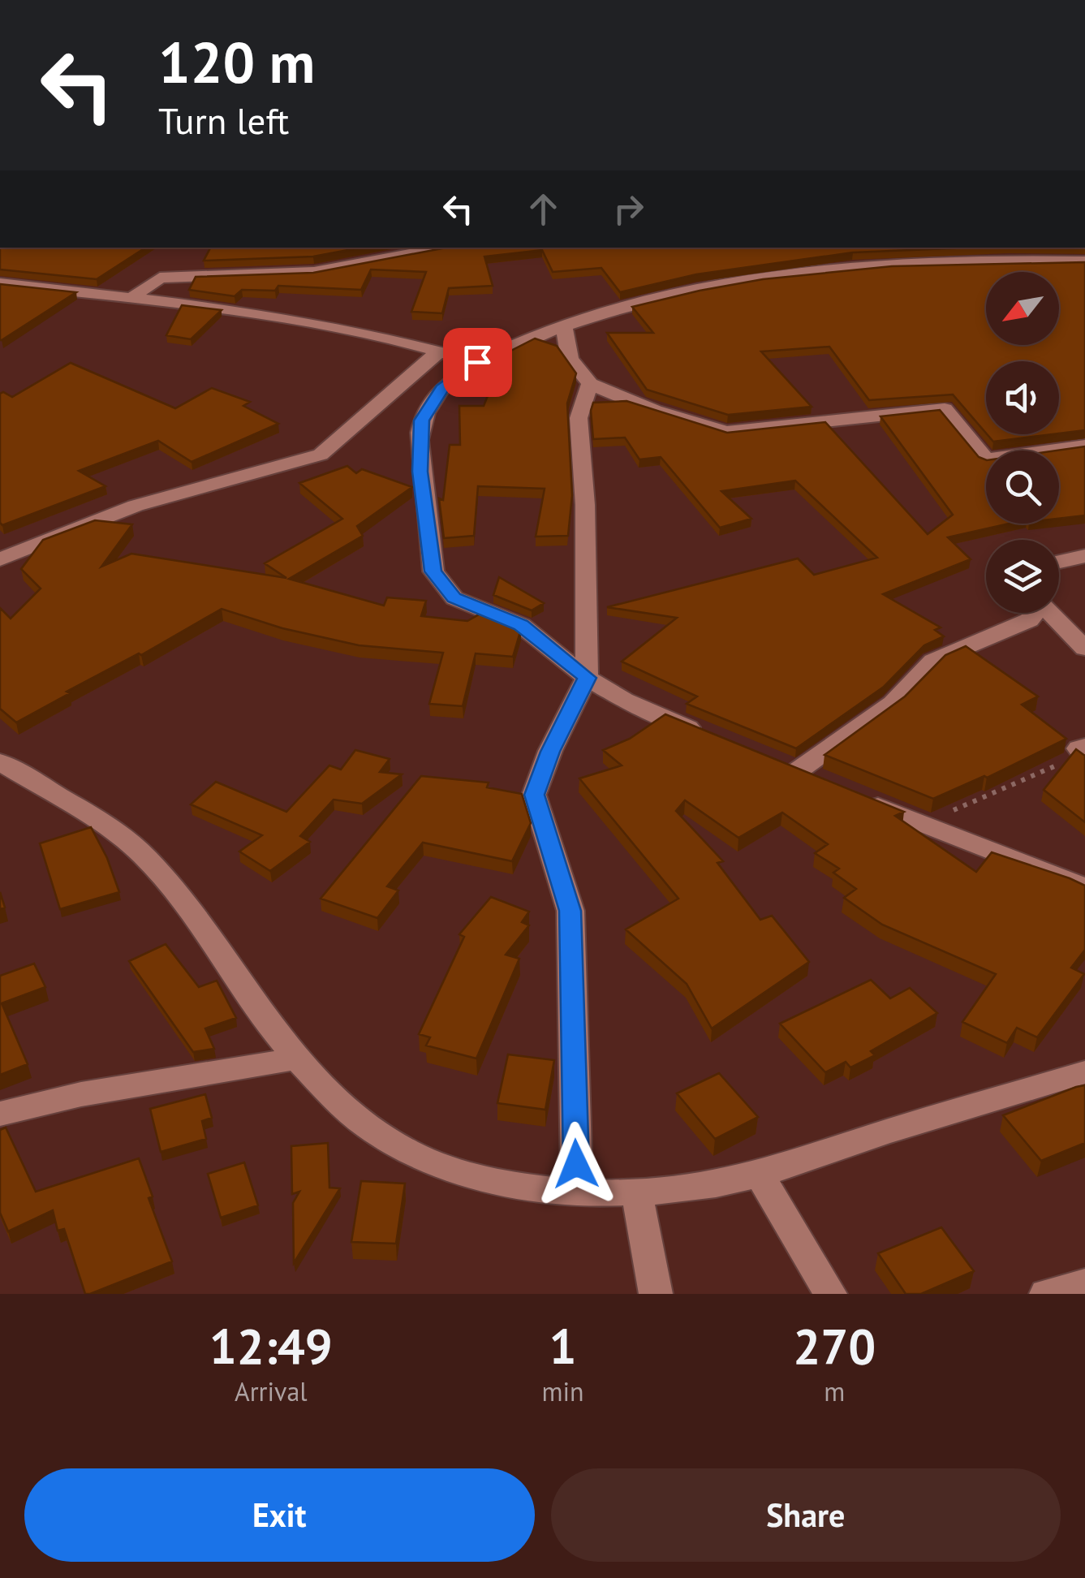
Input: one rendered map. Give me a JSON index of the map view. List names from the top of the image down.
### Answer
{
  "north": "bottom left",
  "page": {
    "turn": ["120 m", "Turn left"],
    "eta": [
      "12:49",
      "Arrival",
      "1",
      "min",
      "270",
      "m"
    ],
    "buttons": ["Exit", "Share"]
  }
}
